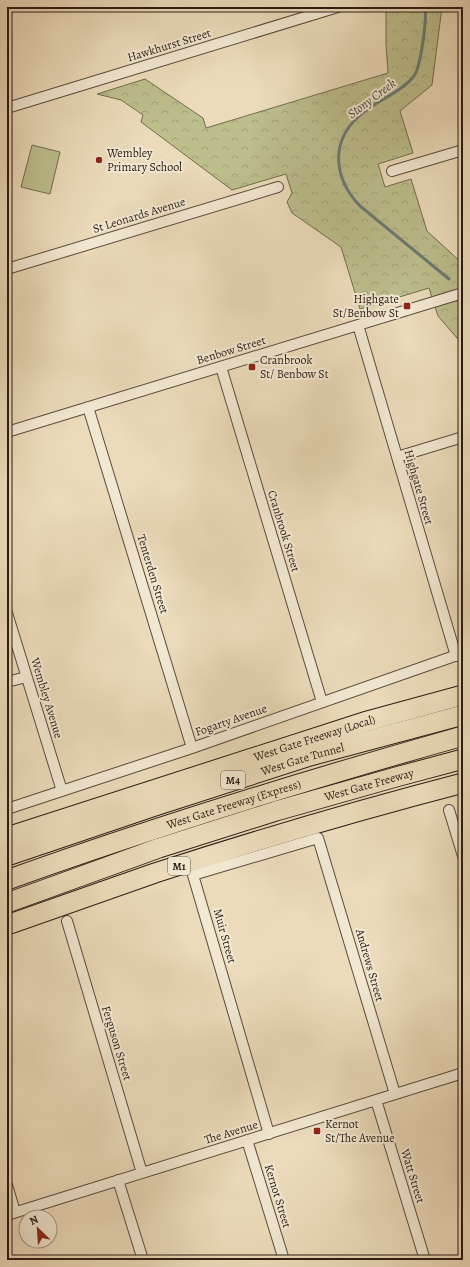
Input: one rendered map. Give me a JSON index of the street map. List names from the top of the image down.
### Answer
{
  "streets": {
    "highway": [
      "West Gate Freeway (Local)",
      "West Gate Tunnel",
      "M4",
      "West Gate Freeway",
      "West Gate Freeway (Express)",
      "M1"
    ],
    "street": [
      "Hawkhurst Street",
      "St Leonards Avenue",
      "Benbow Street",
      "Highgate Street",
      "Cranbrook Street",
      "Tenterden Street",
      "Wembley Avenue",
      "Fogarty Avenue",
      "Muir Street",
      "Andrews Street",
      "Ferguson Street",
      "The Avenue",
      "Watt Street",
      "Kernot Street"
    ]
  },
  "crossings": [
    ["Benbow Street", "Highgate Street"],
    ["Benbow Street", "Cranbrook Street"],
    ["Benbow Street", "Tenterden Street"],
    ["Highgate Street", "Fogarty Avenue"],
    ["Cranbrook Street", "Fogarty Avenue"],
    ["Tenterden Street", "Fogarty Avenue"],
    ["Wembley Avenue", "Fogarty Avenue"],
    ["West Gate Freeway", "West Gate Freeway (Express)"],
    ["West Gate Freeway", "M1"],
    ["West Gate Freeway (Express)", "M1"],
    ["Muir Street", "Andrews Street"],
    ["Muir Street", "The Avenue"],
    ["Andrews Street", "The Avenue"],
    ["Ferguson Street", "The Avenue"],
    ["The Avenue", "Watt Street"],
    ["The Avenue", "Kernot Street"]
  ],
  "water": ["Stony Creek"],
  "places": {
    "other": ["Wembley Primary School"],
    "transit": ["Highgate St/Benbow St", "Cranbrook St/ Benbow St", "Kernot St/The Avenue"]
  },
  "north": "top left"
}
